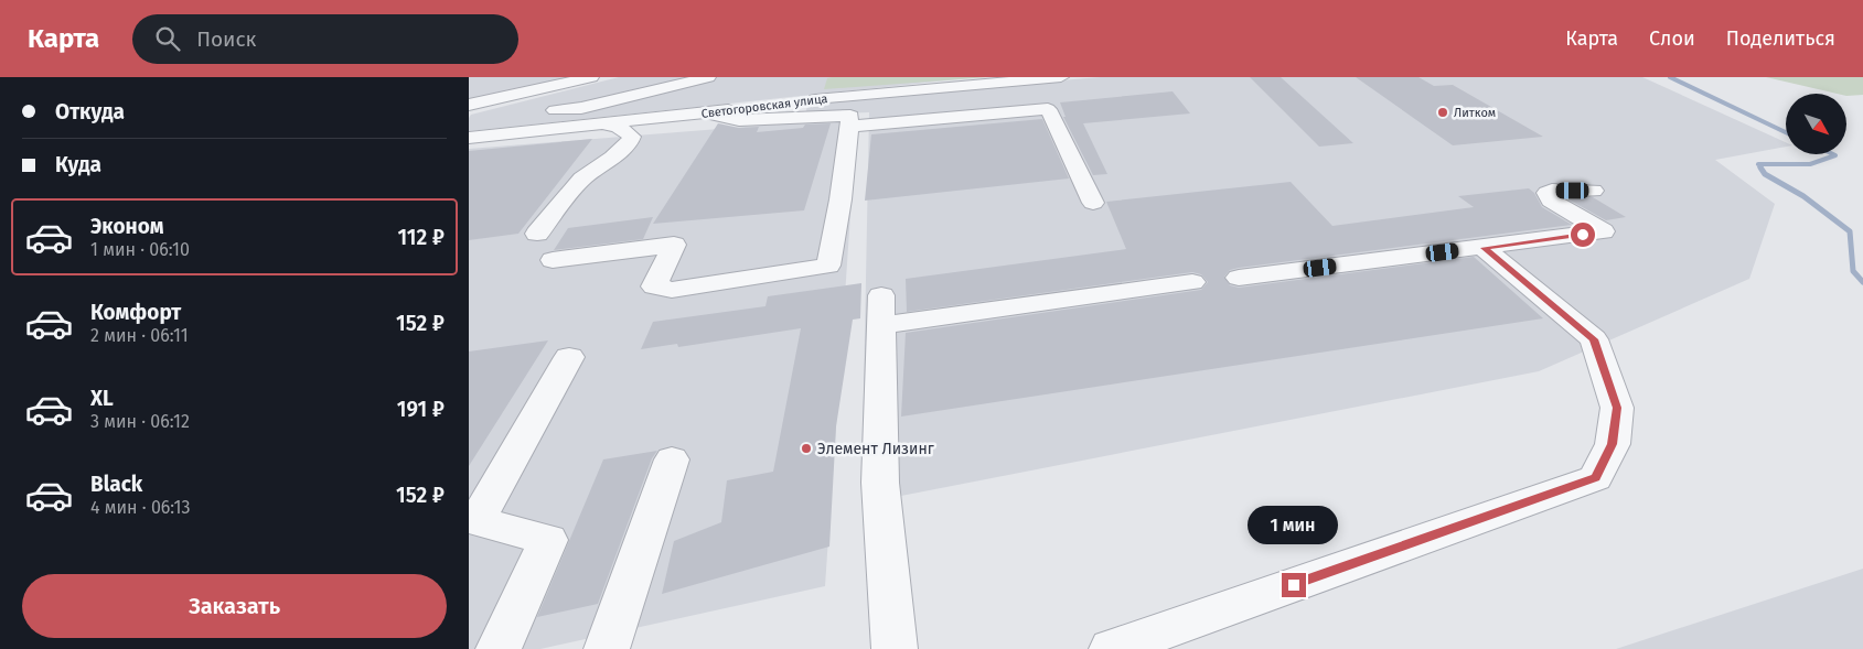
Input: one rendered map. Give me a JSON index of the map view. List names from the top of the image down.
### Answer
{
  "streets": {
    "street": ["Светогоровская улица"]
  },
  "places": ["Литком", "Элемент Лизинг"],
  "north": "bottom right",
  "page": {
    "header": "Карта",
    "search": "Поиск",
    "nav": ["Карта", "Слои", "Поделиться"],
    "banner": ["Откуда", "Куда"],
    "list": [
      {
        "name": "Эконом",
        "note": "1 мин · 06:10",
        "value": "112 ₽"
      },
      {
        "name": "Комфорт",
        "note": "2 мин · 06:11",
        "value": "152 ₽"
      },
      {
        "name": "XL",
        "note": "3 мин · 06:12",
        "value": "191 ₽"
      },
      {
        "name": "Black",
        "note": "4 мин · 06:13",
        "value": "152 ₽"
      }
    ],
    "bubble": "1 мин",
    "buttons": "Заказать"
  }
}
